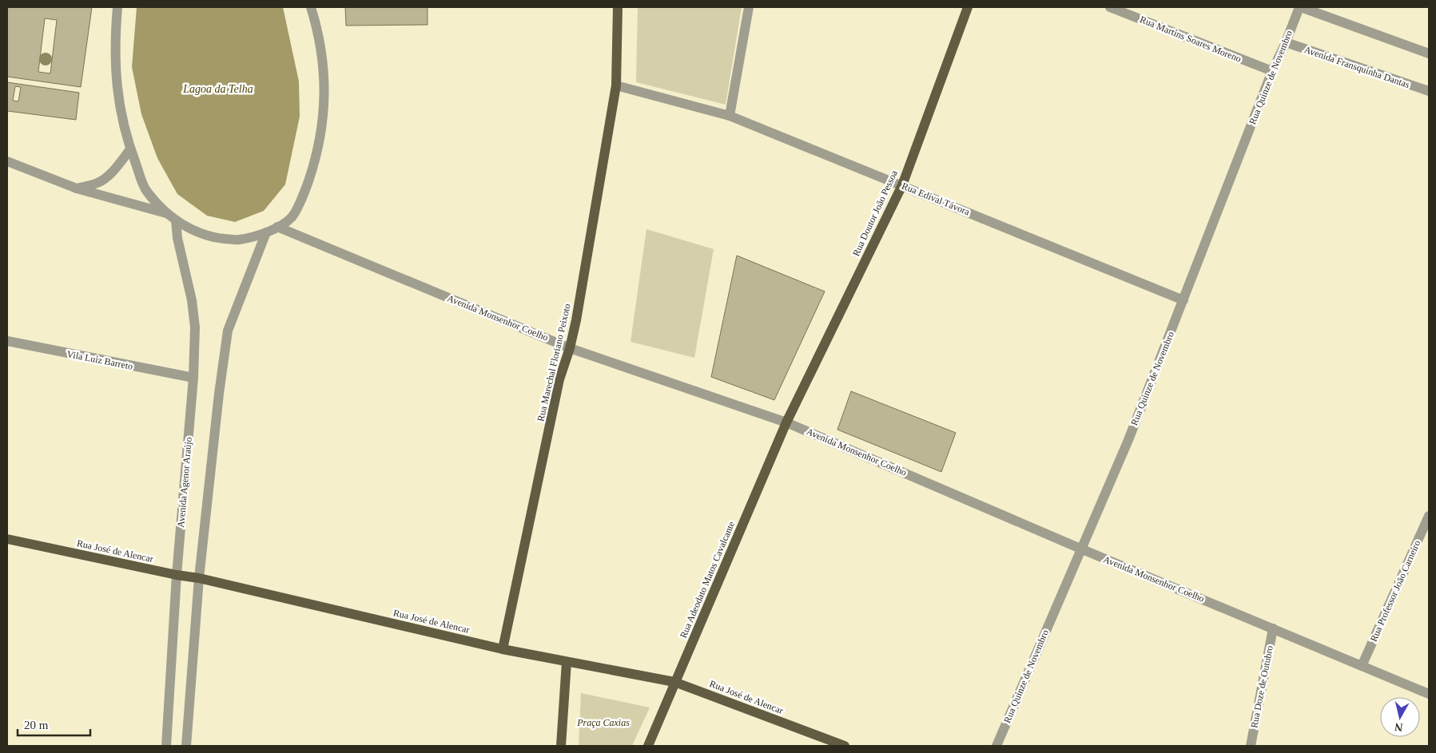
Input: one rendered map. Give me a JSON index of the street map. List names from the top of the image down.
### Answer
{
  "streets": {
    "main road": [
      "Rua Doutor João Pessoa",
      "Rua Marechal Floriano Peixoto",
      "Rua José de Alencar",
      "Rua Adeodato Matos Cavalcante"
    ],
    "street": [
      "Rua Martins Soares Moreno",
      "Avenida Fransquinha Dantas",
      "Rua Quinze de Novembro",
      "Rua Edival Távora",
      "Avenida Monsenhor Coelho",
      "Vila Luiz Barreto",
      "Avenida Agenor Araújo",
      "Rua Professor Joāo Carneiro",
      "Rua Doze de Outubro"
    ]
  },
  "crossings": [
    ["Rua Martins Soares Moreno", "Rua Quinze de Novembro"],
    ["Avenida Fransquinha Dantas", "Rua Quinze de Novembro"],
    ["Rua Quinze de Novembro", "Rua Edival Távora"],
    ["Rua Quinze de Novembro", "Avenida Monsenhor Coelho"],
    ["Rua Edival Távora", "Rua Doutor João Pessoa"],
    ["Rua Edival Távora", "Rua Marechal Floriano Peixoto"],
    ["Rua Doutor João Pessoa", "Avenida Monsenhor Coelho"],
    ["Rua Doutor João Pessoa", "Rua Adeodato Matos Cavalcante"],
    ["Avenida Monsenhor Coelho", "Rua Marechal Floriano Peixoto"],
    ["Avenida Monsenhor Coelho", "Rua Adeodato Matos Cavalcante"],
    ["Avenida Monsenhor Coelho", "Rua Professor Joāo Carneiro"],
    ["Avenida Monsenhor Coelho", "Rua Doze de Outubro"],
    ["Vila Luiz Barreto", "Avenida Agenor Araújo"],
    ["Rua Marechal Floriano Peixoto", "Rua José de Alencar"],
    ["Avenida Agenor Araújo", "Rua José de Alencar"],
    ["Rua José de Alencar", "Rua Adeodato Matos Cavalcante"]
  ],
  "water": ["Lagoa da Telha"],
  "parks": ["Praça Caxias"],
  "scale_bar": "20 m",
  "north": "bottom"
}
